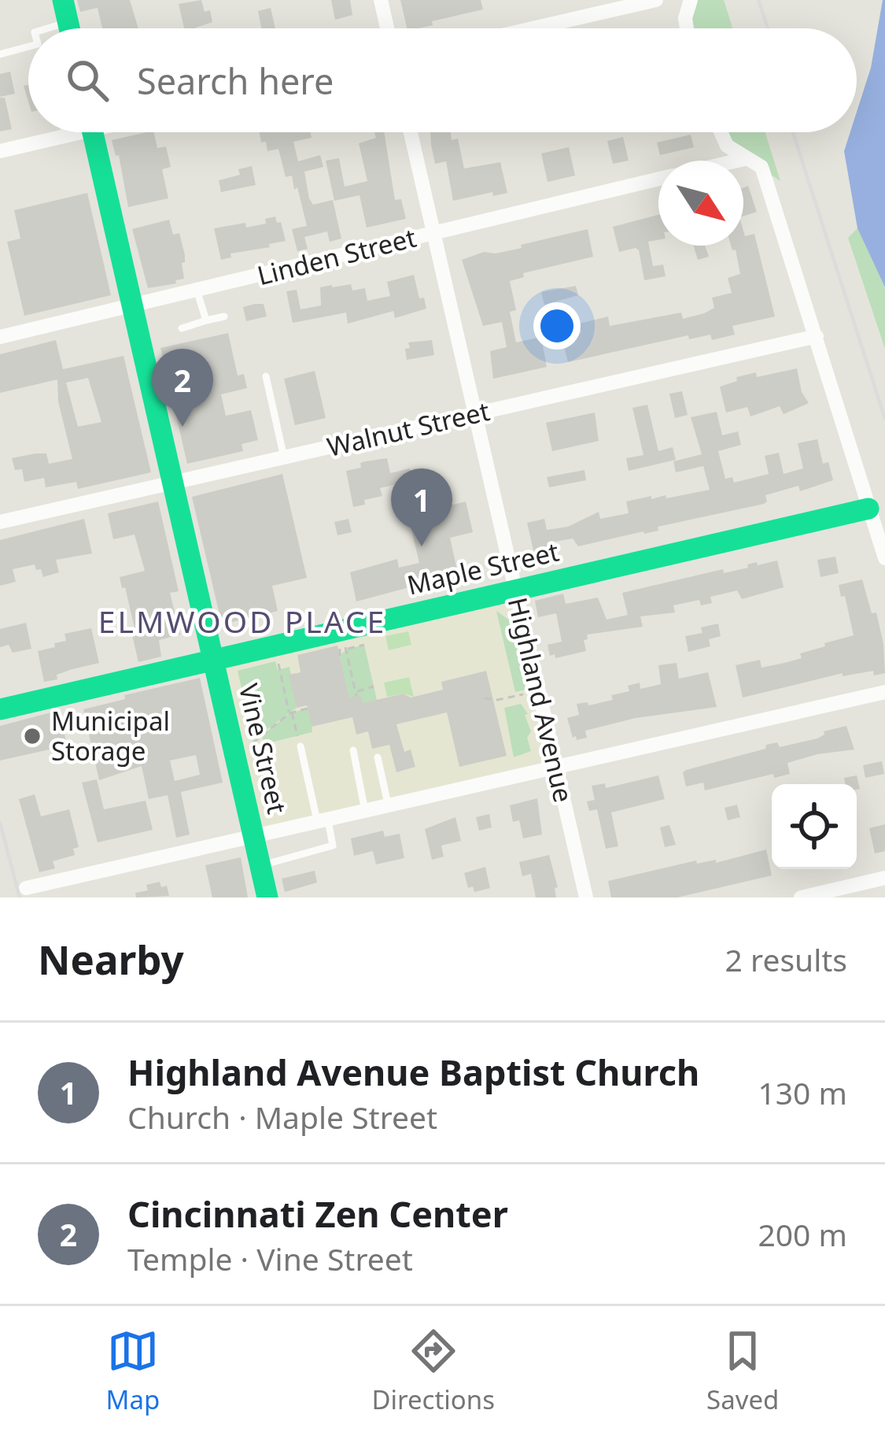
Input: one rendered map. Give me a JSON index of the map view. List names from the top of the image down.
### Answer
{
  "streets": {
    "street": [
      "Linden Street",
      "Walnut Street",
      "Maple Street",
      "Highland Avenue",
      "Vine Street"
    ]
  },
  "crossings": [
    ["Linden Street", "Highland Avenue"],
    ["Linden Street", "Vine Street"],
    ["Walnut Street", "Highland Avenue"],
    ["Walnut Street", "Vine Street"],
    ["Maple Street", "Highland Avenue"],
    ["Maple Street", "Vine Street"]
  ],
  "districts": ["ELMWOOD PLACE"],
  "places": ["Municipal Storage"],
  "north": "bottom right",
  "page": {
    "search": "Search here",
    "pins": ["2", "1"],
    "heading": ["Nearby", "2 results"],
    "list": [
      {
        "mark": "1",
        "name": "Highland Avenue Baptist Church",
        "note": "Church · Maple Street",
        "value": "130 m"
      },
      {
        "mark": "2",
        "name": "Cincinnati Zen Center",
        "note": "Temple · Vine Street",
        "value": "200 m"
      }
    ],
    "nav": ["Map", "Directions", "Saved"]
  }
}
